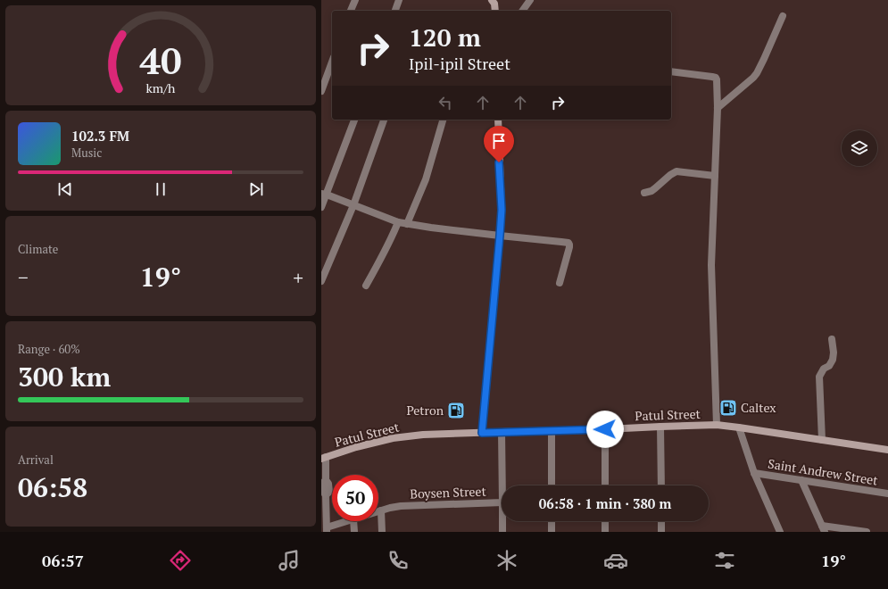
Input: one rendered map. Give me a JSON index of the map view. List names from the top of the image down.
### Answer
{
  "streets": {
    "main road": ["Patul Street"],
    "street": ["Saint Andrew Street", "Boysen Street"]
  },
  "crossings": [
    ["Patul Street", "Boysen Street"]
  ],
  "places": {
    "fuel station": ["Caltex", "Petron"]
  },
  "page": {
    "turn": ["120 m", "Ipil-ipil Street"],
    "song": ["102.3 FM", "Music"],
    "tile": [
      "Climate",
      ["Range · 60%", "300 km"],
      ["Arrival", "06:58"]
    ],
    "heat": ["−", "19°", "+"],
    "limit": "50",
    "trip": "06:58 · 1 min · 380 m",
    "tabs": ["06:57", "19°"],
    "gauge": ["40", "km/h"]
  }
}
